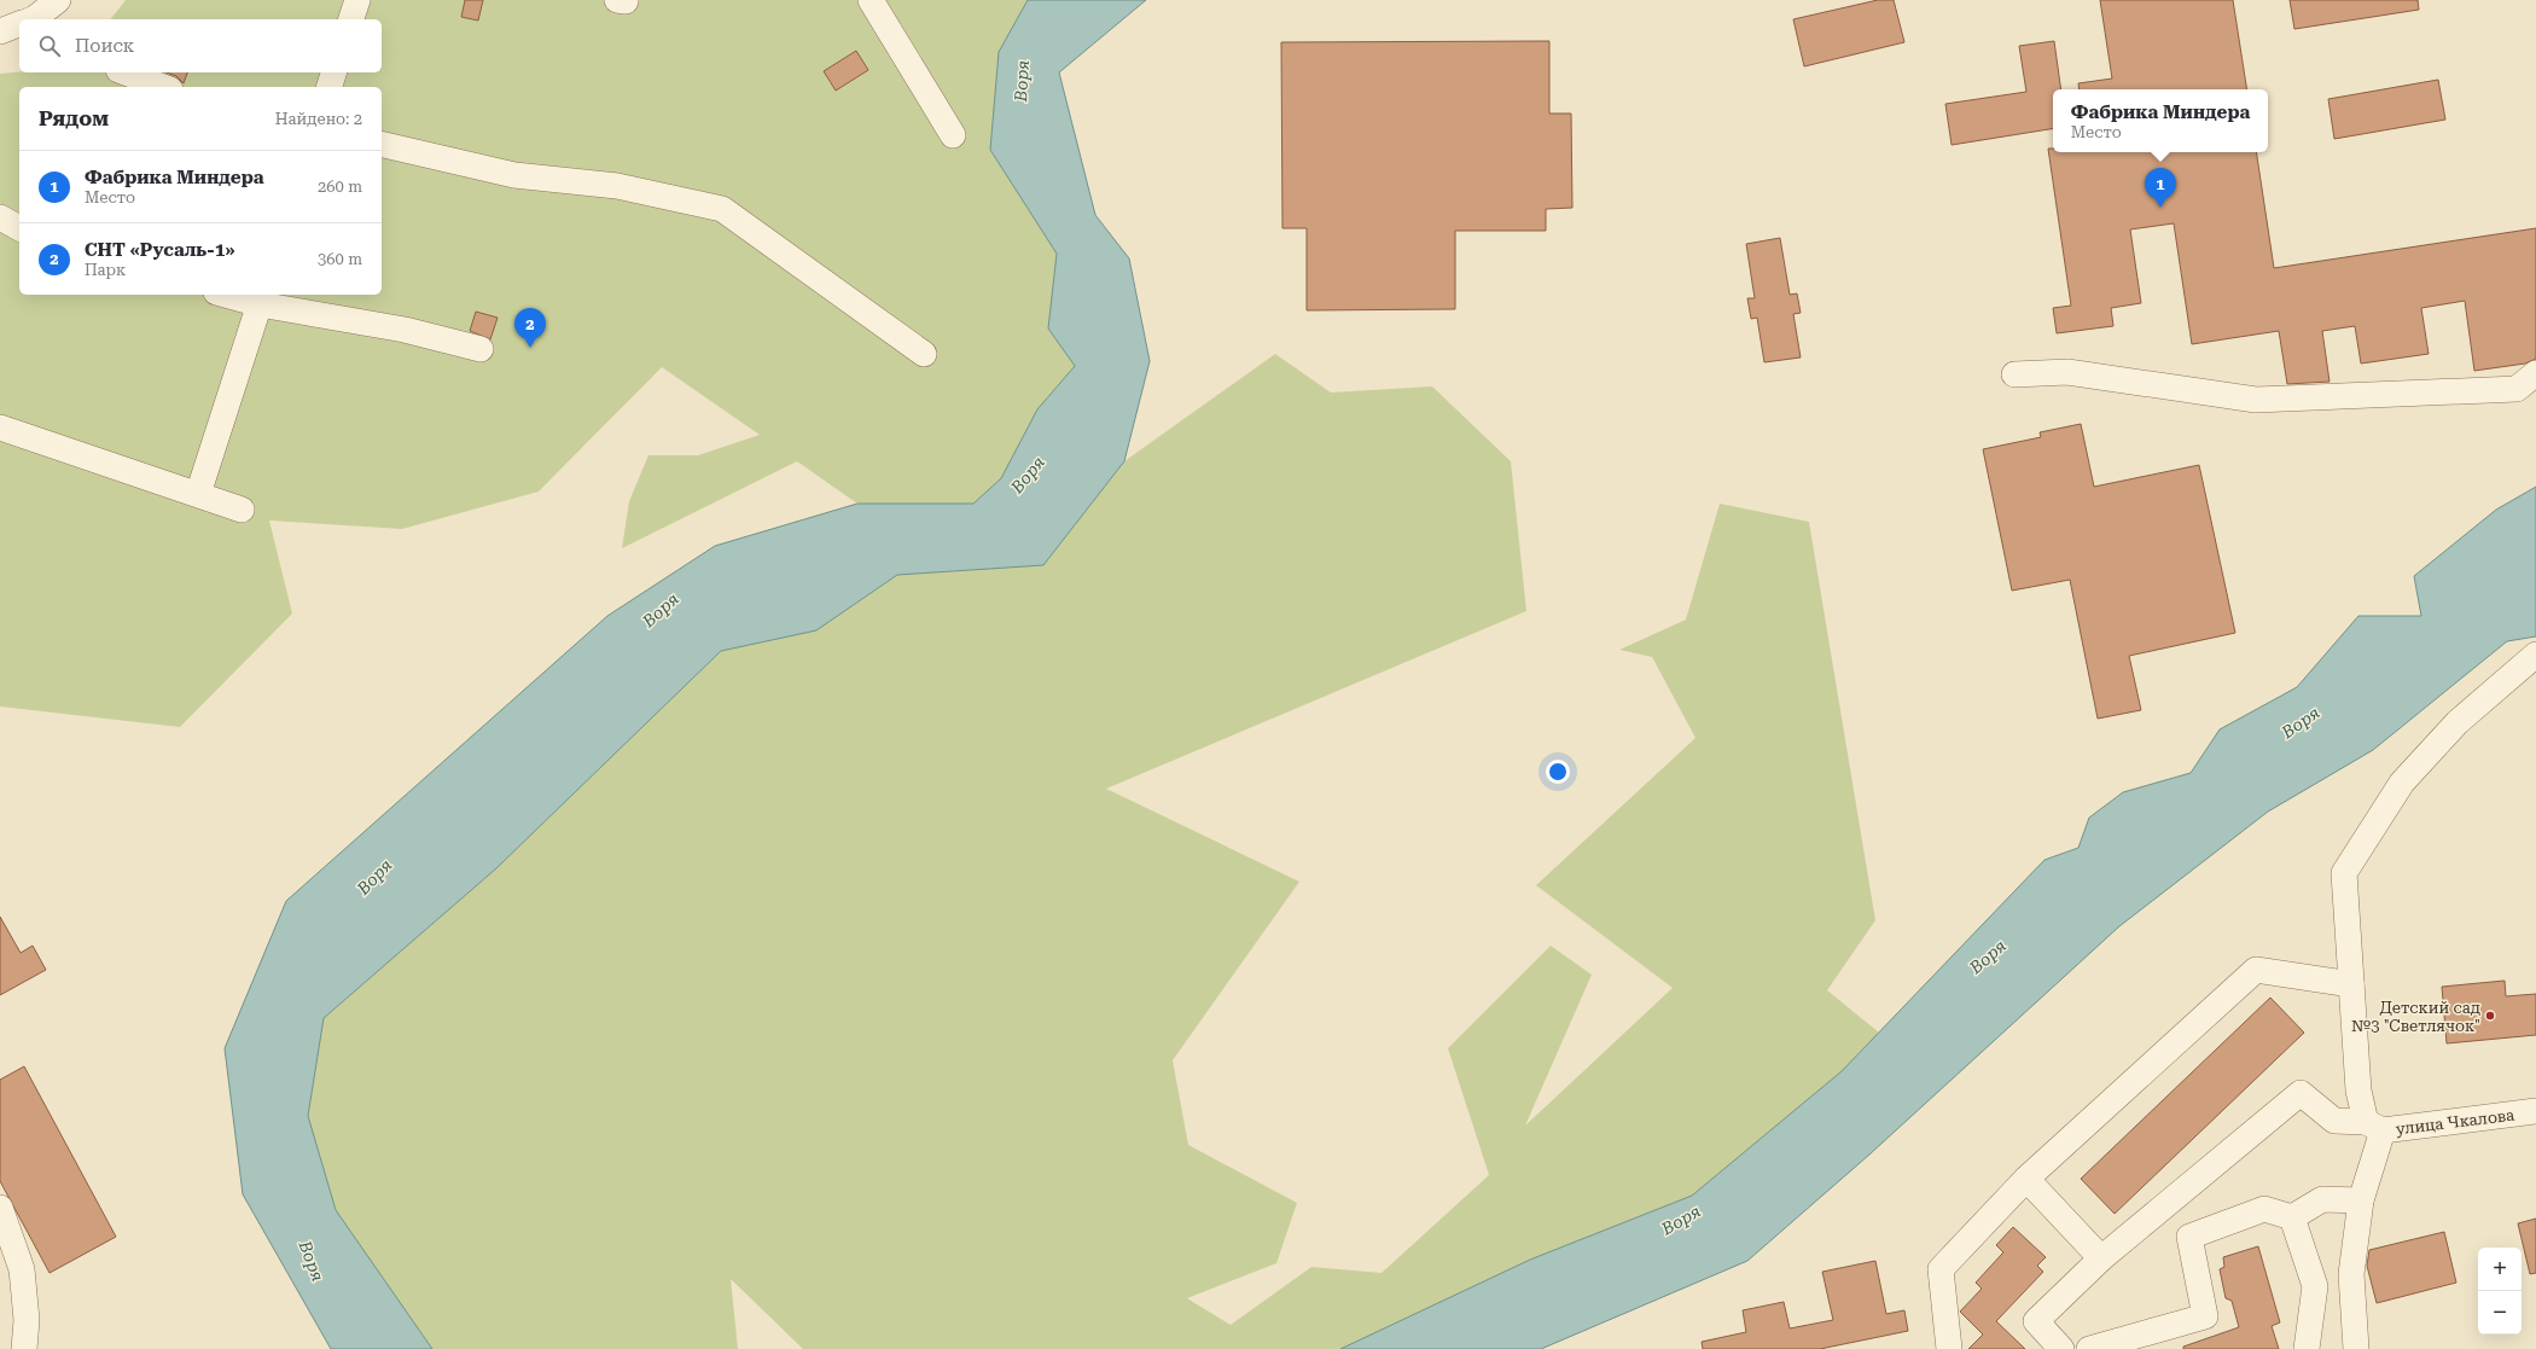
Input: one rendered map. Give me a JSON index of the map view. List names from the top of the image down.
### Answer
{
  "streets": {
    "street": ["улица Чкалова"]
  },
  "water": ["Воря"],
  "places": ["Детский сад №3 \"Светлячок\""],
  "page": {
    "search": "Поиск",
    "heading": ["Рядом", "Найдено: 2"],
    "popup": ["Фабрика Миндера", "Место"],
    "list": [
      {
        "mark": "1",
        "name": "Фабрика Миндера",
        "note": "Место",
        "value": "260 m"
      },
      {
        "mark": "2",
        "name": "СНТ «Русаль-1»",
        "note": "Парк",
        "value": "360 m"
      }
    ],
    "pins": ["1", "2"],
    "map_buttons": ["+", "−"]
  }
}
